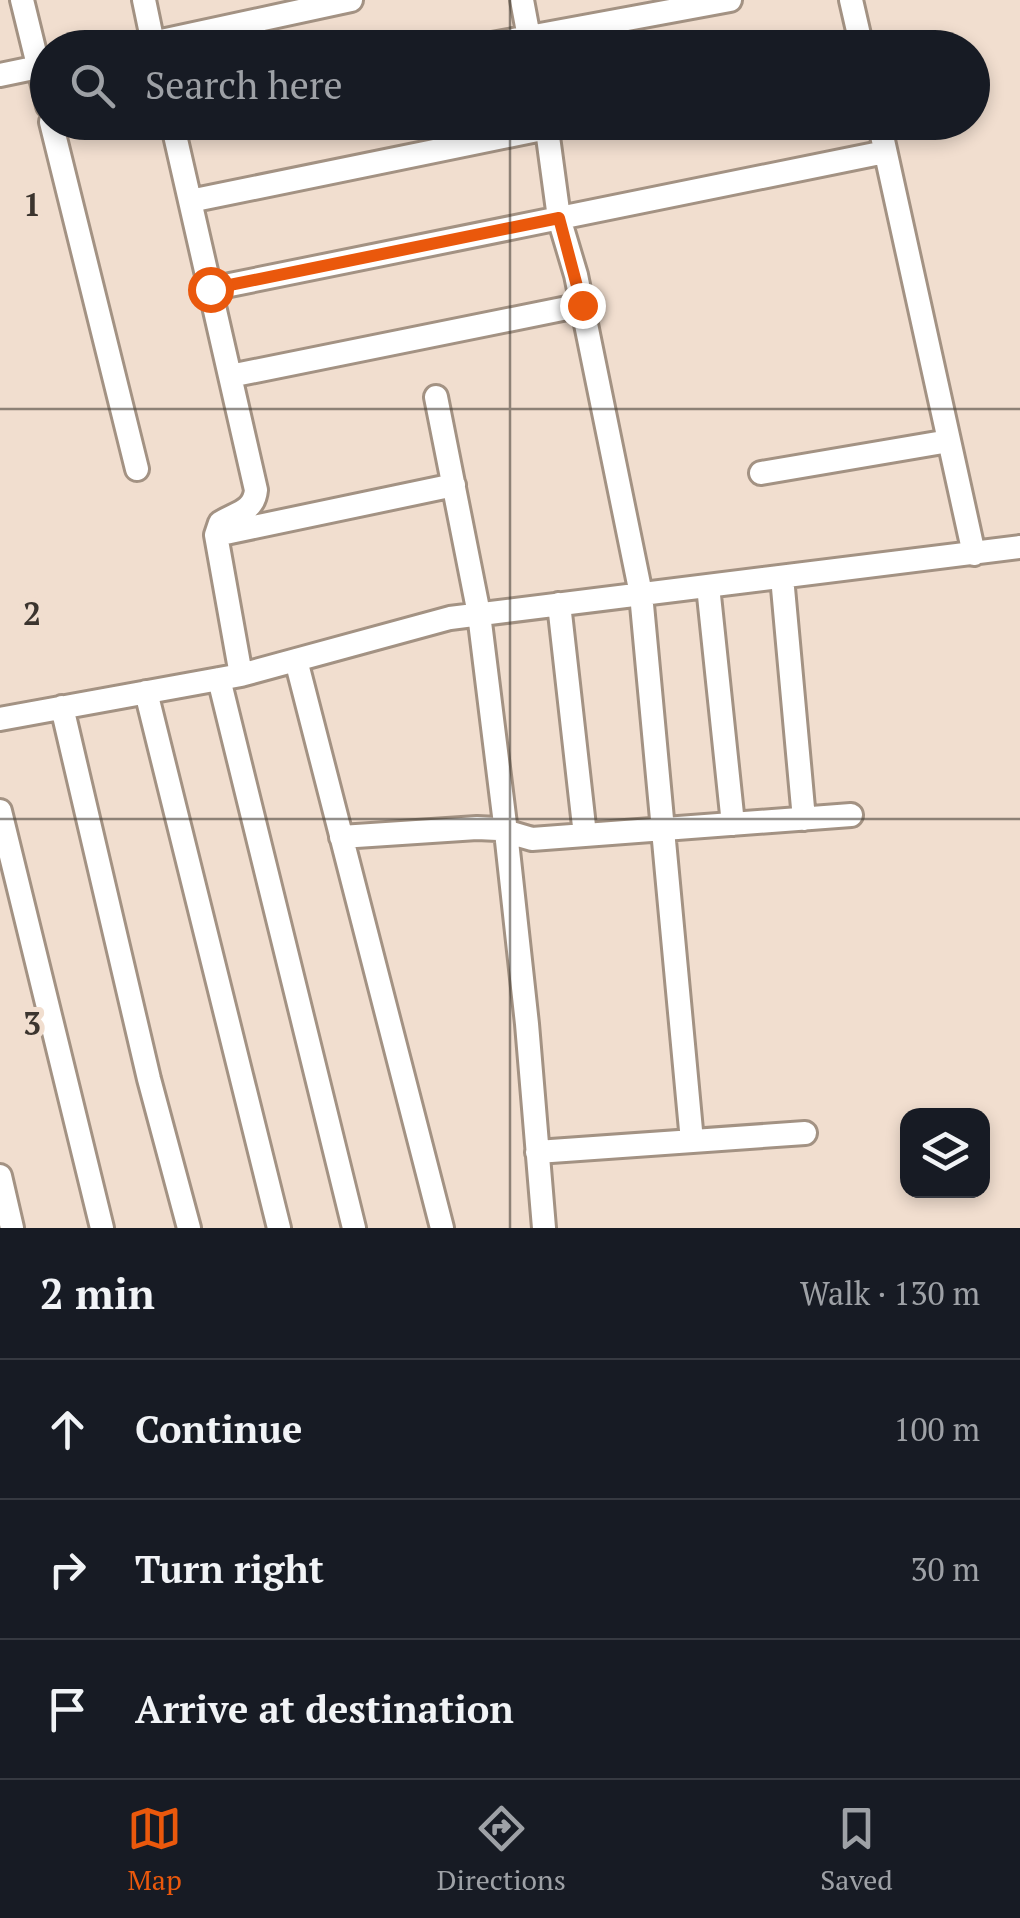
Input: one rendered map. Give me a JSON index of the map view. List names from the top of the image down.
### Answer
{
  "page": {
    "search": "Search here",
    "heading": ["2 min", "Walk · 130 m"],
    "list": [
      ["Continue", "100 m"],
      ["Turn right", "30 m"],
      "Arrive at destination"
    ],
    "nav": ["Map", "Directions", "Saved"]
  },
  "grid": {
    "rows": ["1", "2", "3"]
  }
}
